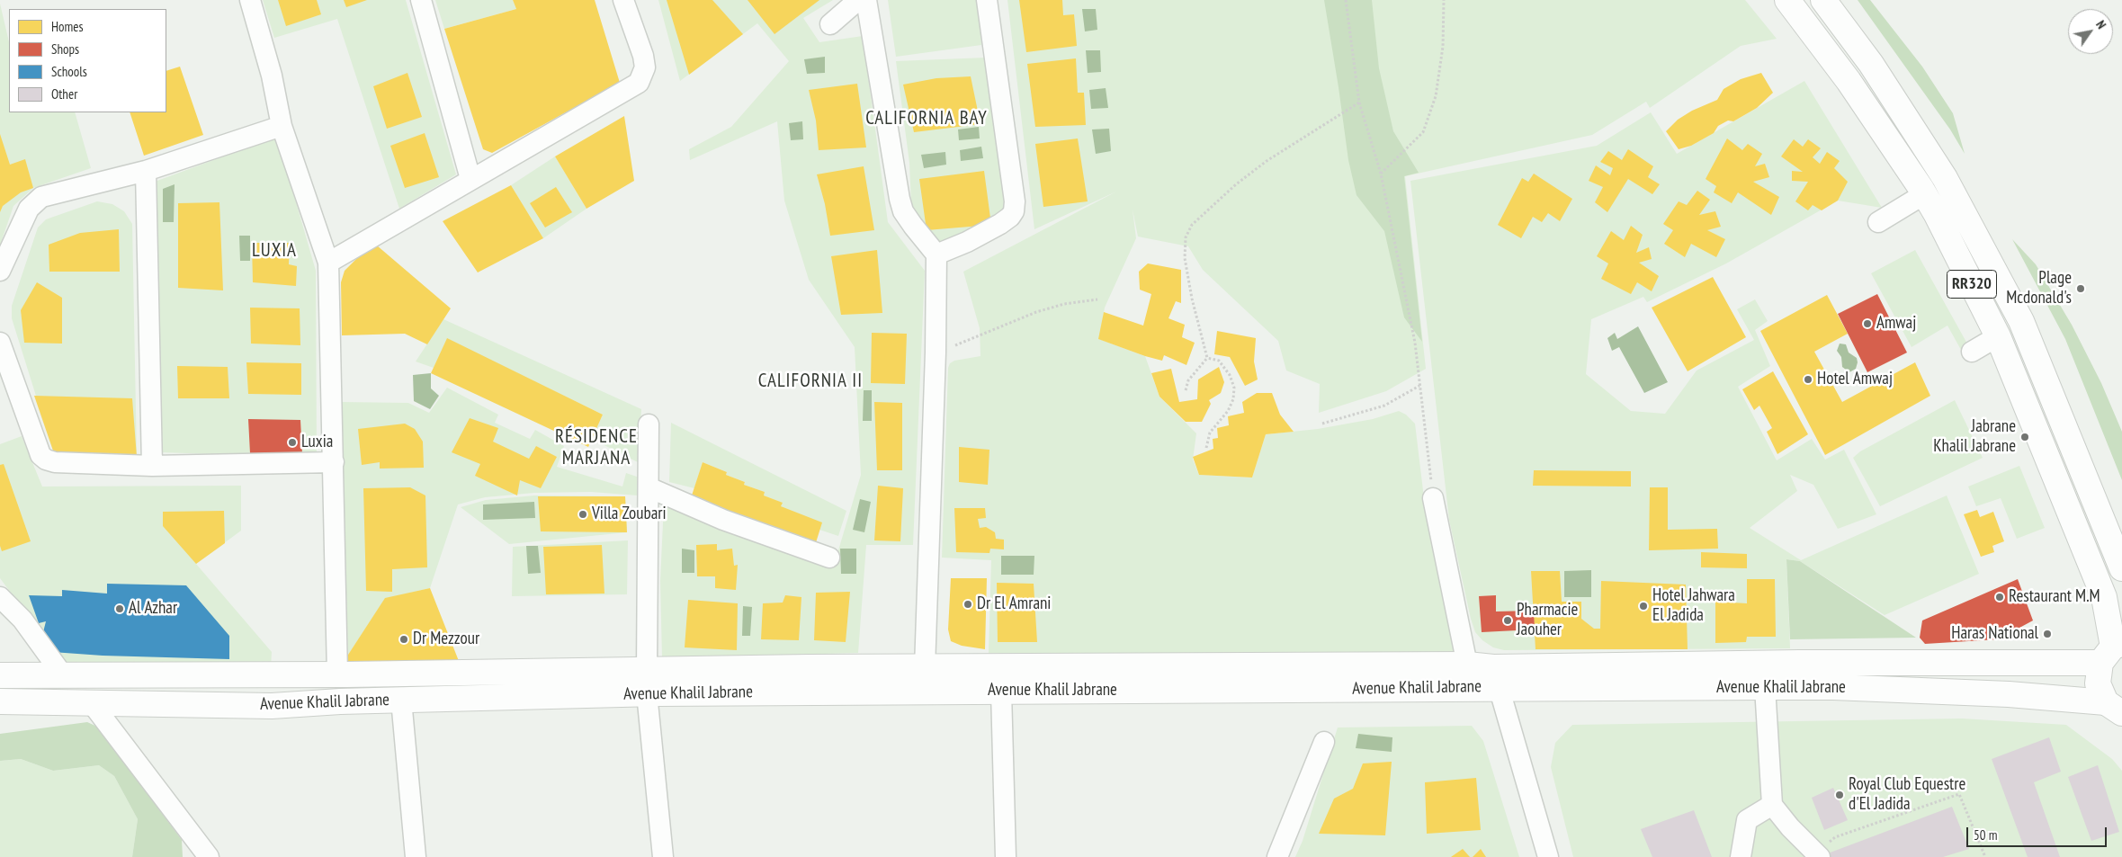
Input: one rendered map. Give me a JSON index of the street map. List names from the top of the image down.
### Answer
{
  "streets": {
    "main road": ["RR320", "Avenue Khalil Jabrane"]
  },
  "crossings": [
    ["RR320", "Avenue Khalil Jabrane"]
  ],
  "districts": [
    "CALIFORNIA BAY",
    "LUXIA",
    "CALIFORNIA II",
    "RÉSIDENCE MARJANA"
  ],
  "places": [
    "Plage Mcdonald's",
    "Amwaj",
    "Hotel Amwaj",
    "Jabrane Khalil Jabrane",
    "Luxia",
    "Villa Zoubari",
    "Restaurant M.M",
    "Dr El Amrani",
    "Hotel Jahwara El Jadida",
    "Al Azhar",
    "Pharmacie Jaouher",
    "Haras National",
    "Dr Mezzour",
    "Royal Club Equestre d'El Jadida"
  ],
  "legend": [
    "Homes",
    "Shops",
    "Schools",
    "Other"
  ],
  "scale_bar": "50 m",
  "north": "top right"
}
